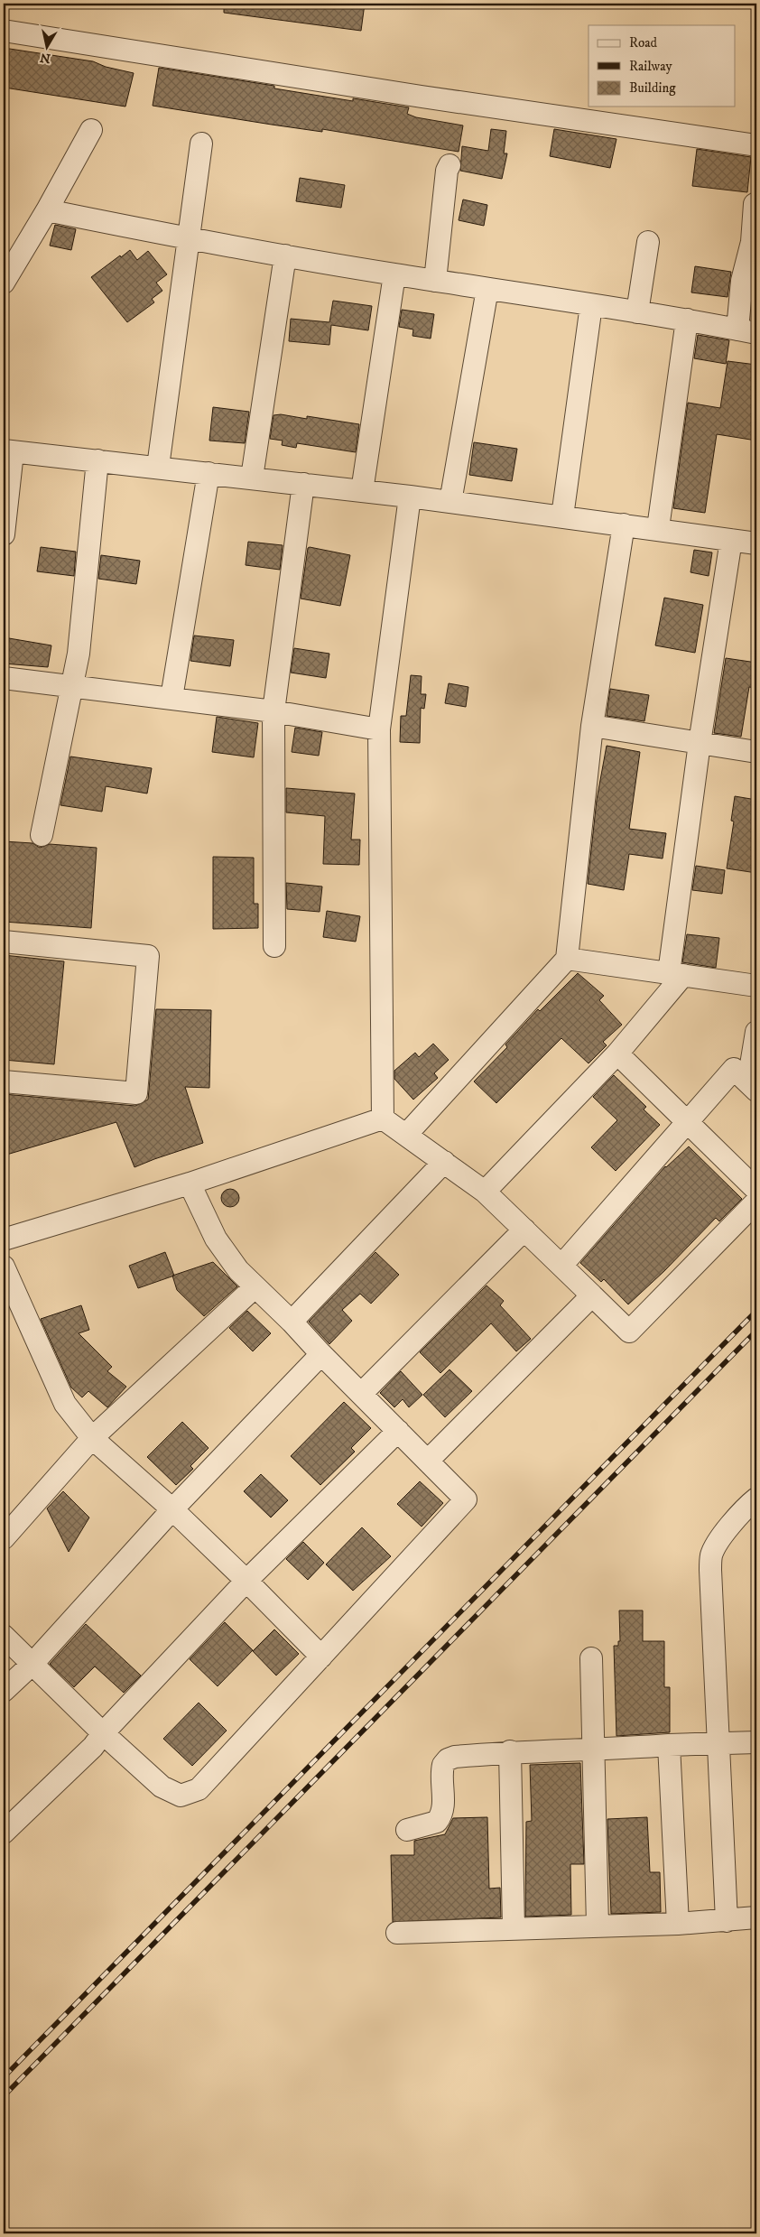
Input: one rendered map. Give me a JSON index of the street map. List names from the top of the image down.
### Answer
{
  "legend": ["Road", "Railway", "Building"],
  "north": "bottom"
}
